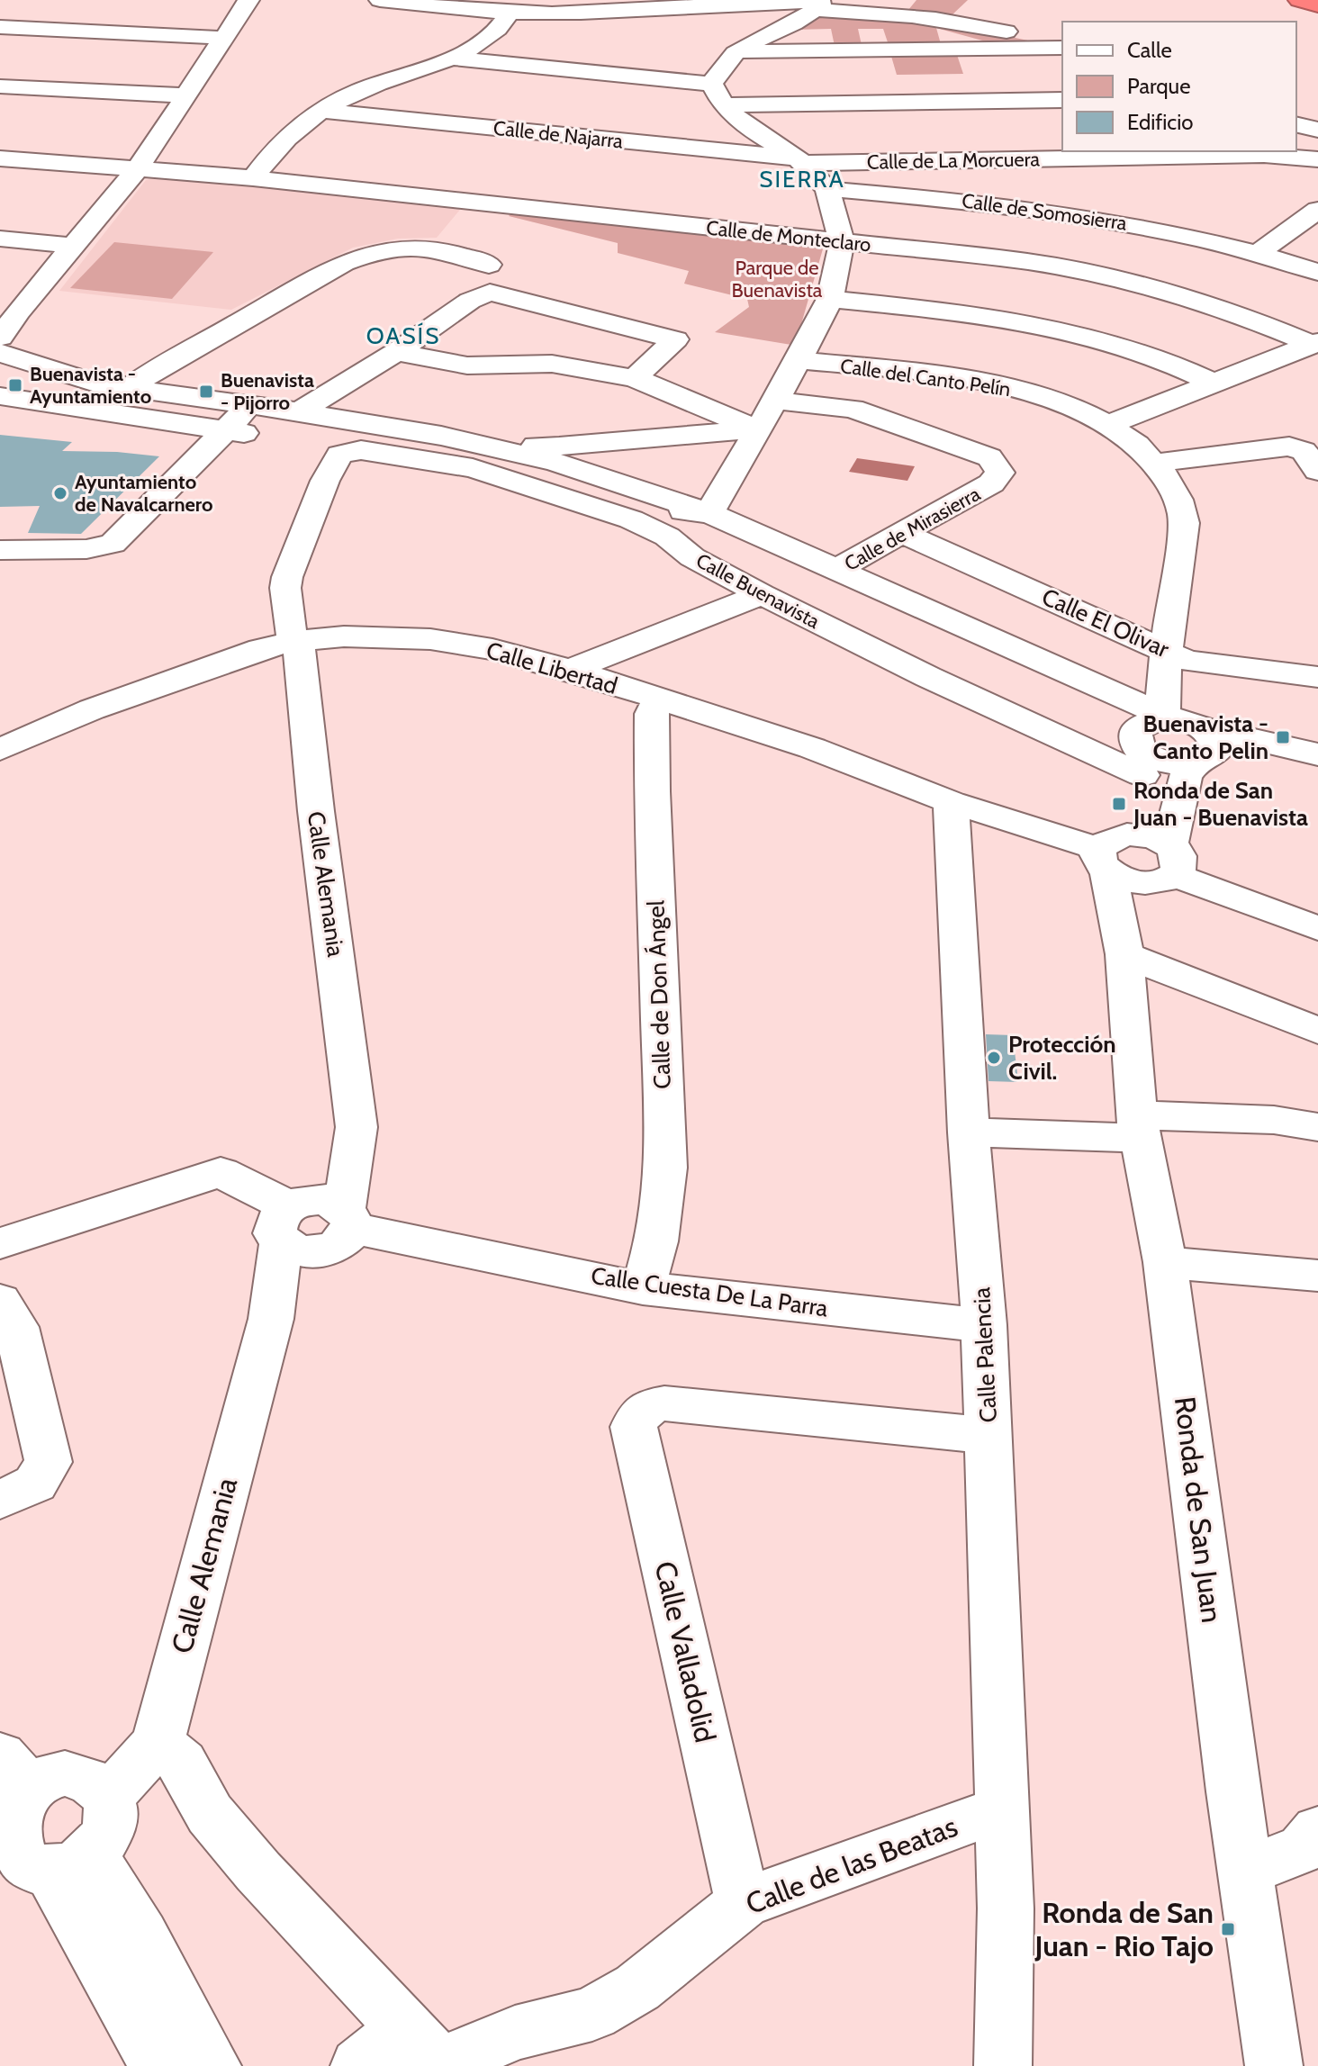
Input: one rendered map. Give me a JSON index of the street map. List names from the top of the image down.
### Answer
{
  "streets": {
    "street": [
      "Calle de Najarra",
      "Calle de La Morcuera",
      "Calle de Somosierra",
      "Calle de Monteclaro",
      "Calle del Canto Pelín",
      "Calle de Mirasierra",
      "Calle Buenavista",
      "Calle El Olivar",
      "Calle Libertad",
      "Calle Alemania",
      "Calle de Don Ángel",
      "Calle Cuesta De La Parra",
      "Calle Palencia",
      "Ronda de San Juan",
      "Calle Valladolid",
      "Calle de las Beatas"
    ]
  },
  "crossings": [
    ["Calle de Najarra", "Calle de La Morcuera"],
    ["Calle del Canto Pelín", "Calle Buenavista"],
    ["Calle del Canto Pelín", "Calle El Olivar"],
    ["Calle del Canto Pelín", "Ronda de San Juan"],
    ["Calle de Mirasierra", "Calle Buenavista"],
    ["Calle de Mirasierra", "Calle El Olivar"],
    ["Calle Buenavista", "Calle Alemania"],
    ["Calle Buenavista", "Ronda de San Juan"],
    ["Calle Libertad", "Calle Alemania"],
    ["Calle Libertad", "Calle de Don Ángel"],
    ["Calle Libertad", "Calle Palencia"],
    ["Calle Libertad", "Ronda de San Juan"],
    ["Calle Alemania", "Calle Cuesta De La Parra"],
    ["Calle de Don Ángel", "Calle Cuesta De La Parra"],
    ["Calle Cuesta De La Parra", "Calle Palencia"],
    ["Calle Palencia", "Calle Valladolid"],
    ["Calle Palencia", "Calle de las Beatas"],
    ["Calle Valladolid", "Calle de las Beatas"]
  ],
  "districts": ["SIERRA", "OASÍS"],
  "parks": ["Parque de Buenavista"],
  "places": {
    "transit": [
      "Buenavista - Ayuntamiento",
      "Buenavista - Pijorro",
      "Buenavista - Canto Pelin",
      "Ronda de San Juan - Buenavista",
      "Ronda de San Juan - Rio Tajo"
    ],
    "other": ["Ayuntamiento de Navalcarnero", "Protección Civil."]
  },
  "legend": ["Calle", "Parque", "Edificio"]
}
